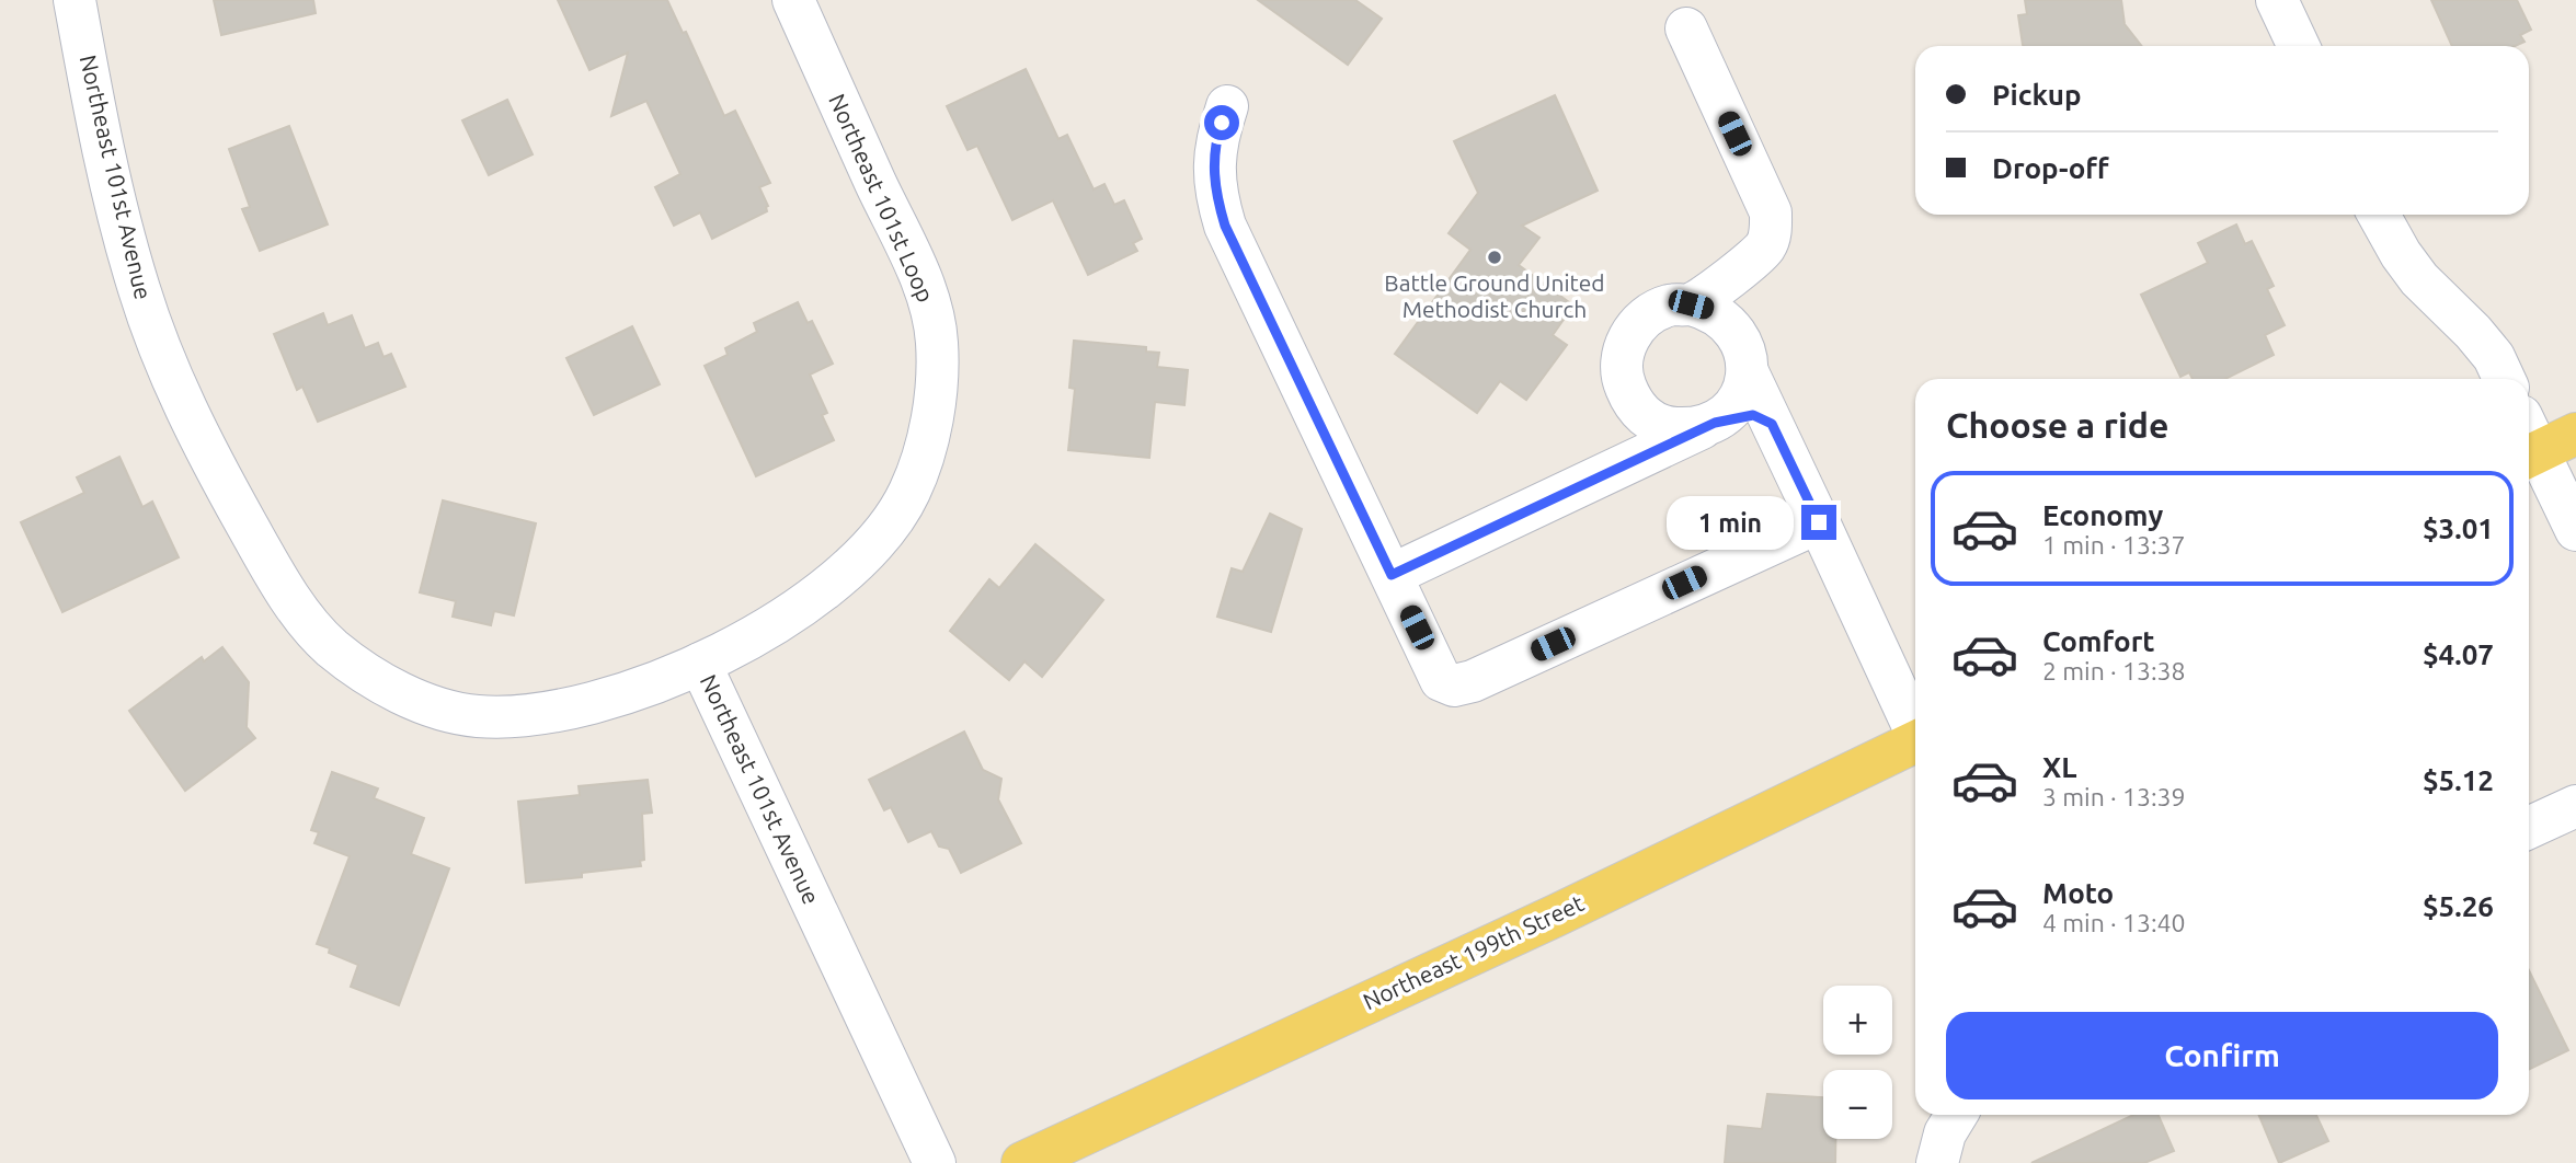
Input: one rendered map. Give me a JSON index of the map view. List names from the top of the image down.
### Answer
{
  "streets": {
    "main road": ["Northeast 199th Street"],
    "street": ["Northeast 101st Avenue", "Northeast 101st Loop"]
  },
  "crossings": [
    ["Northeast 101st Avenue", "Northeast 101st Loop"]
  ],
  "places": ["Battle Ground United Methodist Church"],
  "page": {
    "banner": ["Pickup", "Drop-off"],
    "heading": "Choose a ride",
    "list": [
      {
        "name": "Economy",
        "note": "1 min · 13:37",
        "value": "$3.01"
      },
      {
        "name": "Comfort",
        "note": "2 min · 13:38",
        "value": "$4.07"
      },
      {
        "name": "XL",
        "note": "3 min · 13:39",
        "value": "$5.12"
      },
      {
        "name": "Moto",
        "note": "4 min · 13:40",
        "value": "$5.26"
      }
    ],
    "bubble": "1 min",
    "map_buttons": ["+", "−"],
    "buttons": "Confirm"
  }
}
